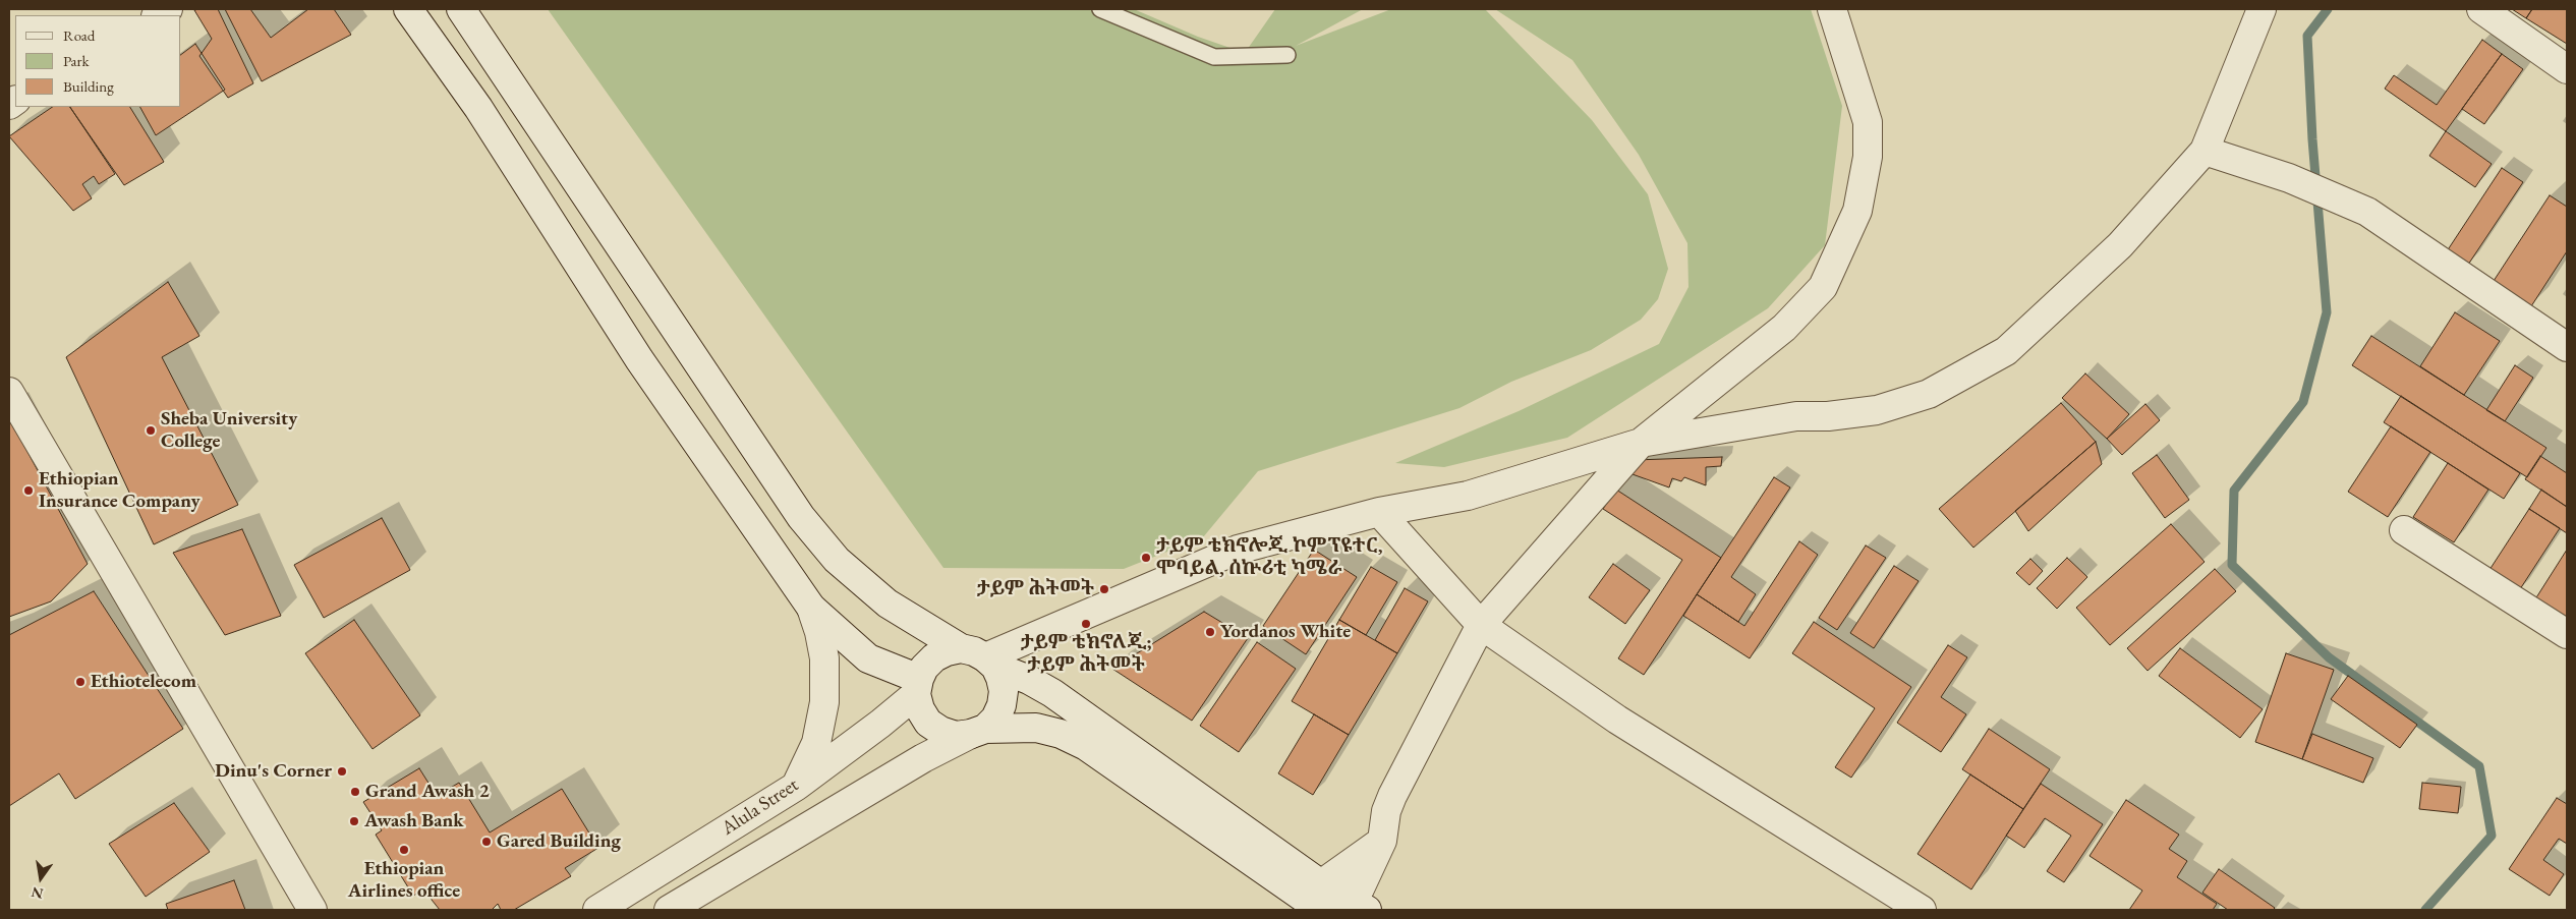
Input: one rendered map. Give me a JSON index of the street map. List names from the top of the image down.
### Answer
{
  "streets": {
    "street": ["Alula Street"]
  },
  "places": [
    "Sheba University College",
    "Ethiopian Insurance Company",
    "ታይም ቴክኖሎጂ ኮምፕዩተር, ሞባይል, ሰኵሪቲ ካሜራ",
    "ታይም ሕትመት",
    "ታይም ቴክኖለጂ; ታይም ሕትመት",
    "Yordanos White",
    "Ethiotelecom",
    "Dinu's Corner",
    "Grand Awash 2",
    "Awash Bank",
    "Gared Building",
    "Ethiopian Airlines office"
  ],
  "legend": ["Road", "Park", "Building"],
  "north": "bottom"
}
